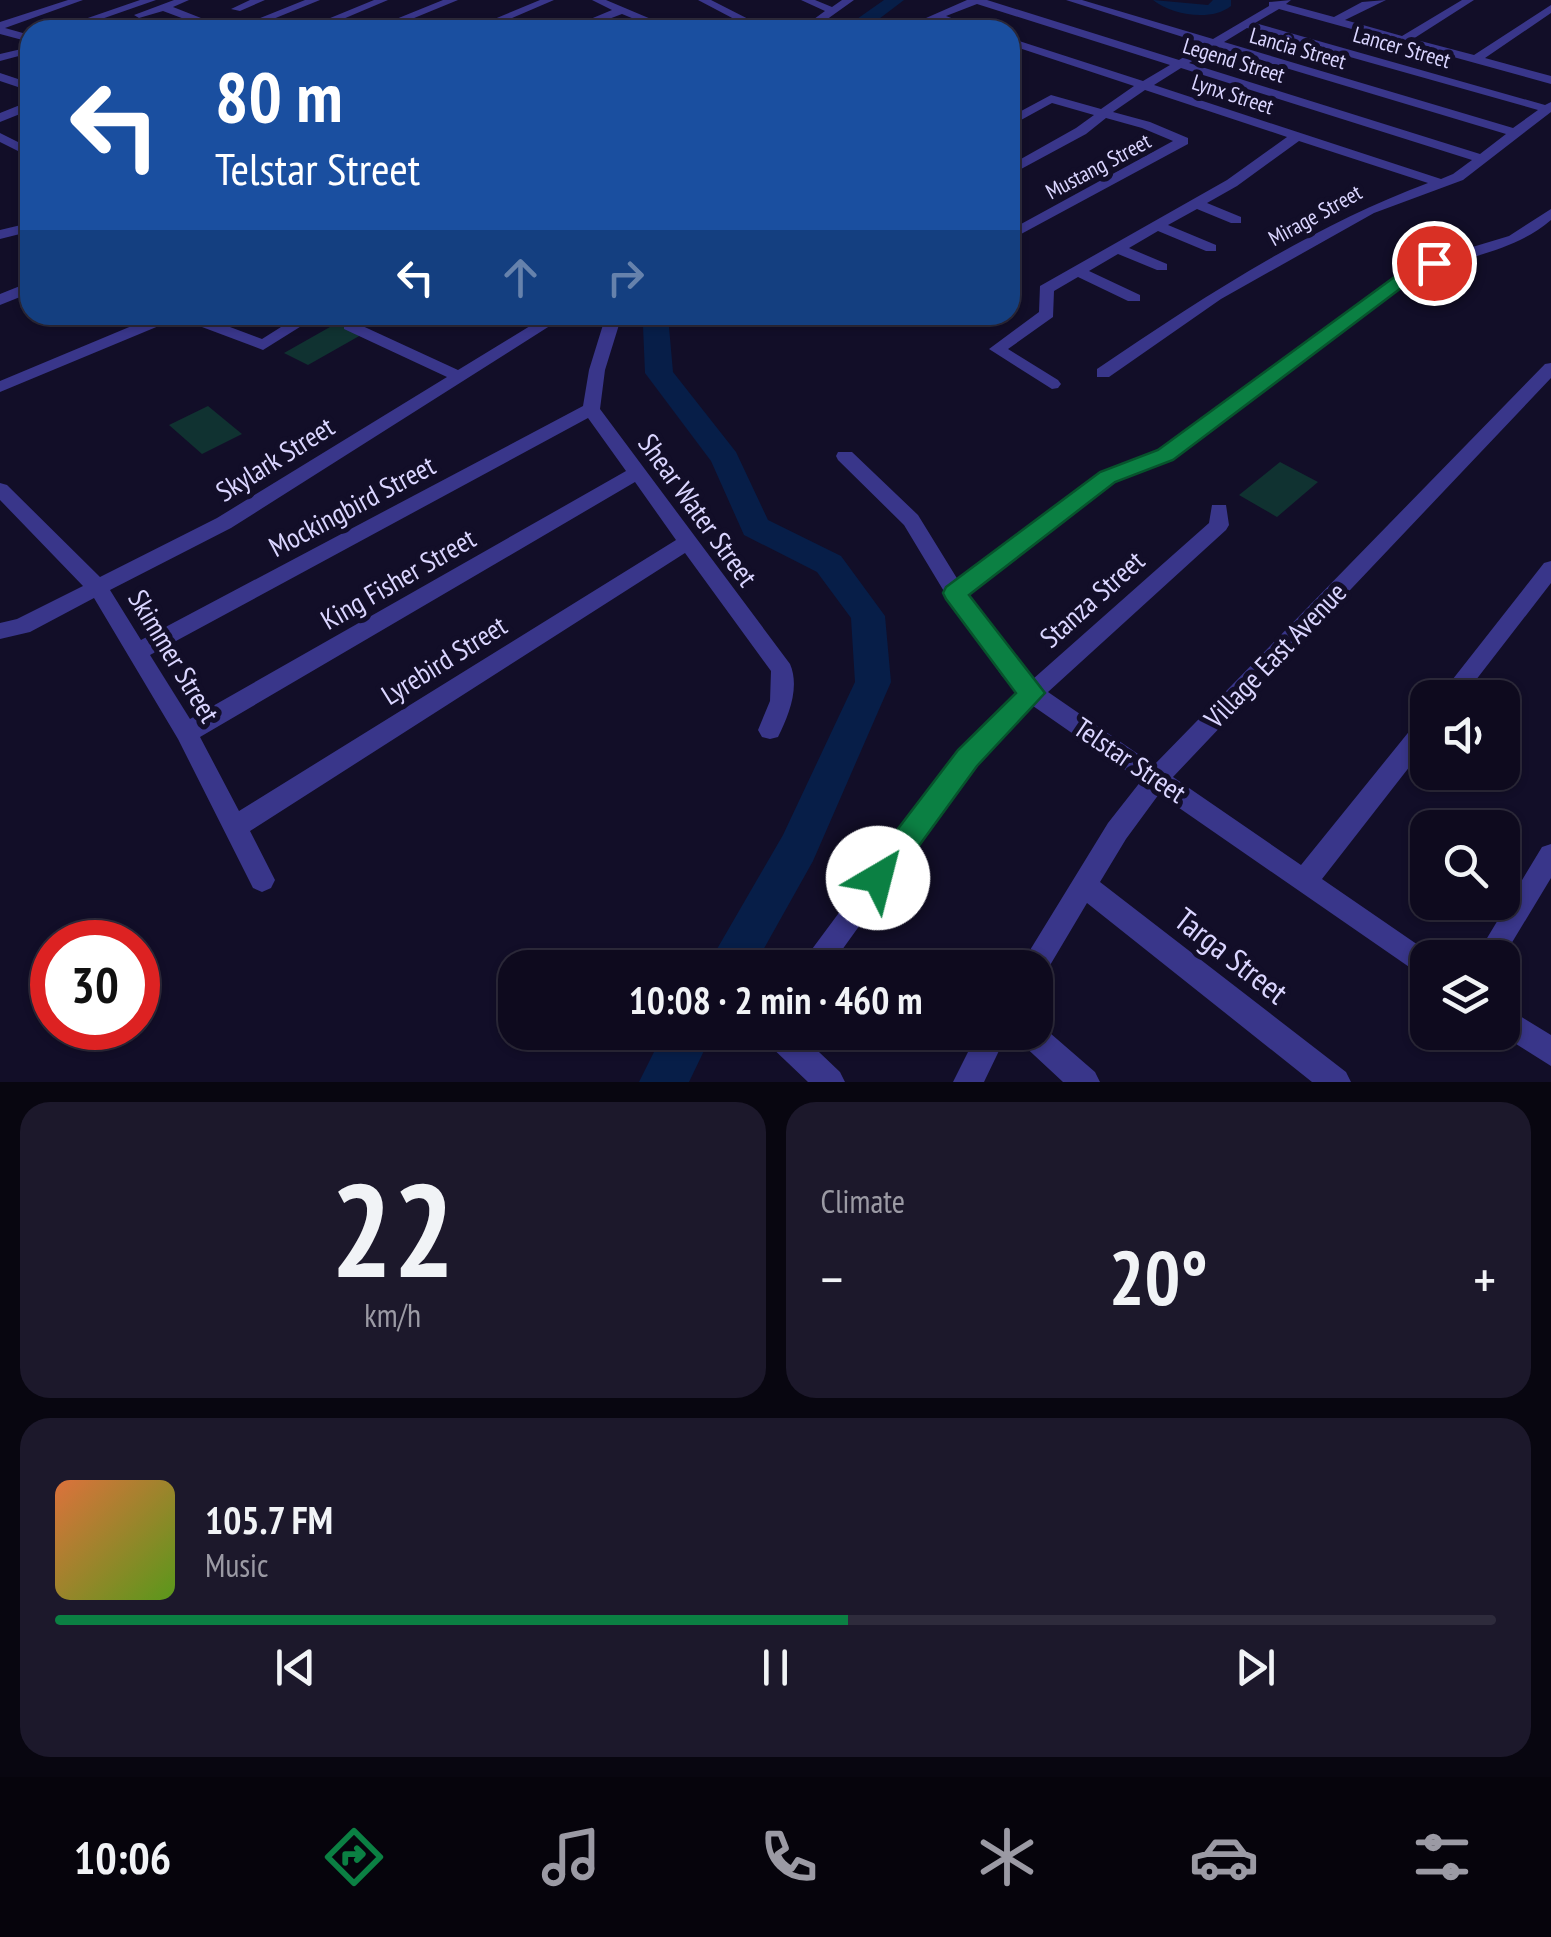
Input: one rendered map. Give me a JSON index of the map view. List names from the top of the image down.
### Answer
{
  "streets": {
    "street": [
      "Lancer Street",
      "Lancia Street",
      "Legend Street",
      "Lynx Street",
      "Mustang Street",
      "Mirage Street",
      "Skylark Street",
      "Mockingbird Street",
      "Shear Water Street",
      "King Fisher Street",
      "Stanza Street",
      "Village East Avenue",
      "Skimmer Street",
      "Lyrebird Street",
      "Telstar Street",
      "Targa Street"
    ]
  },
  "crossings": [
    ["Lancer Street", "Mirage Street"],
    ["Lancia Street", "Mirage Street"],
    ["Legend Street", "Mirage Street"],
    ["Lynx Street", "Mirage Street"],
    ["Skylark Street", "Skimmer Street"],
    ["Mockingbird Street", "Shear Water Street"],
    ["Mockingbird Street", "Skimmer Street"],
    ["Shear Water Street", "King Fisher Street"],
    ["Shear Water Street", "Lyrebird Street"],
    ["King Fisher Street", "Skimmer Street"],
    ["Stanza Street", "Telstar Street"],
    ["Village East Avenue", "Telstar Street"],
    ["Village East Avenue", "Targa Street"],
    ["Skimmer Street", "Lyrebird Street"]
  ],
  "page": {
    "turn": ["80 m", "Telstar Street"],
    "limit": "30",
    "trip": "10:08 · 2 min · 460 m",
    "tile": [
      ["22", "km/h"],
      "Climate"
    ],
    "heat": ["−", "20°", "+"],
    "song": ["105.7 FM", "Music"],
    "tabs": "10:06"
  }
}
